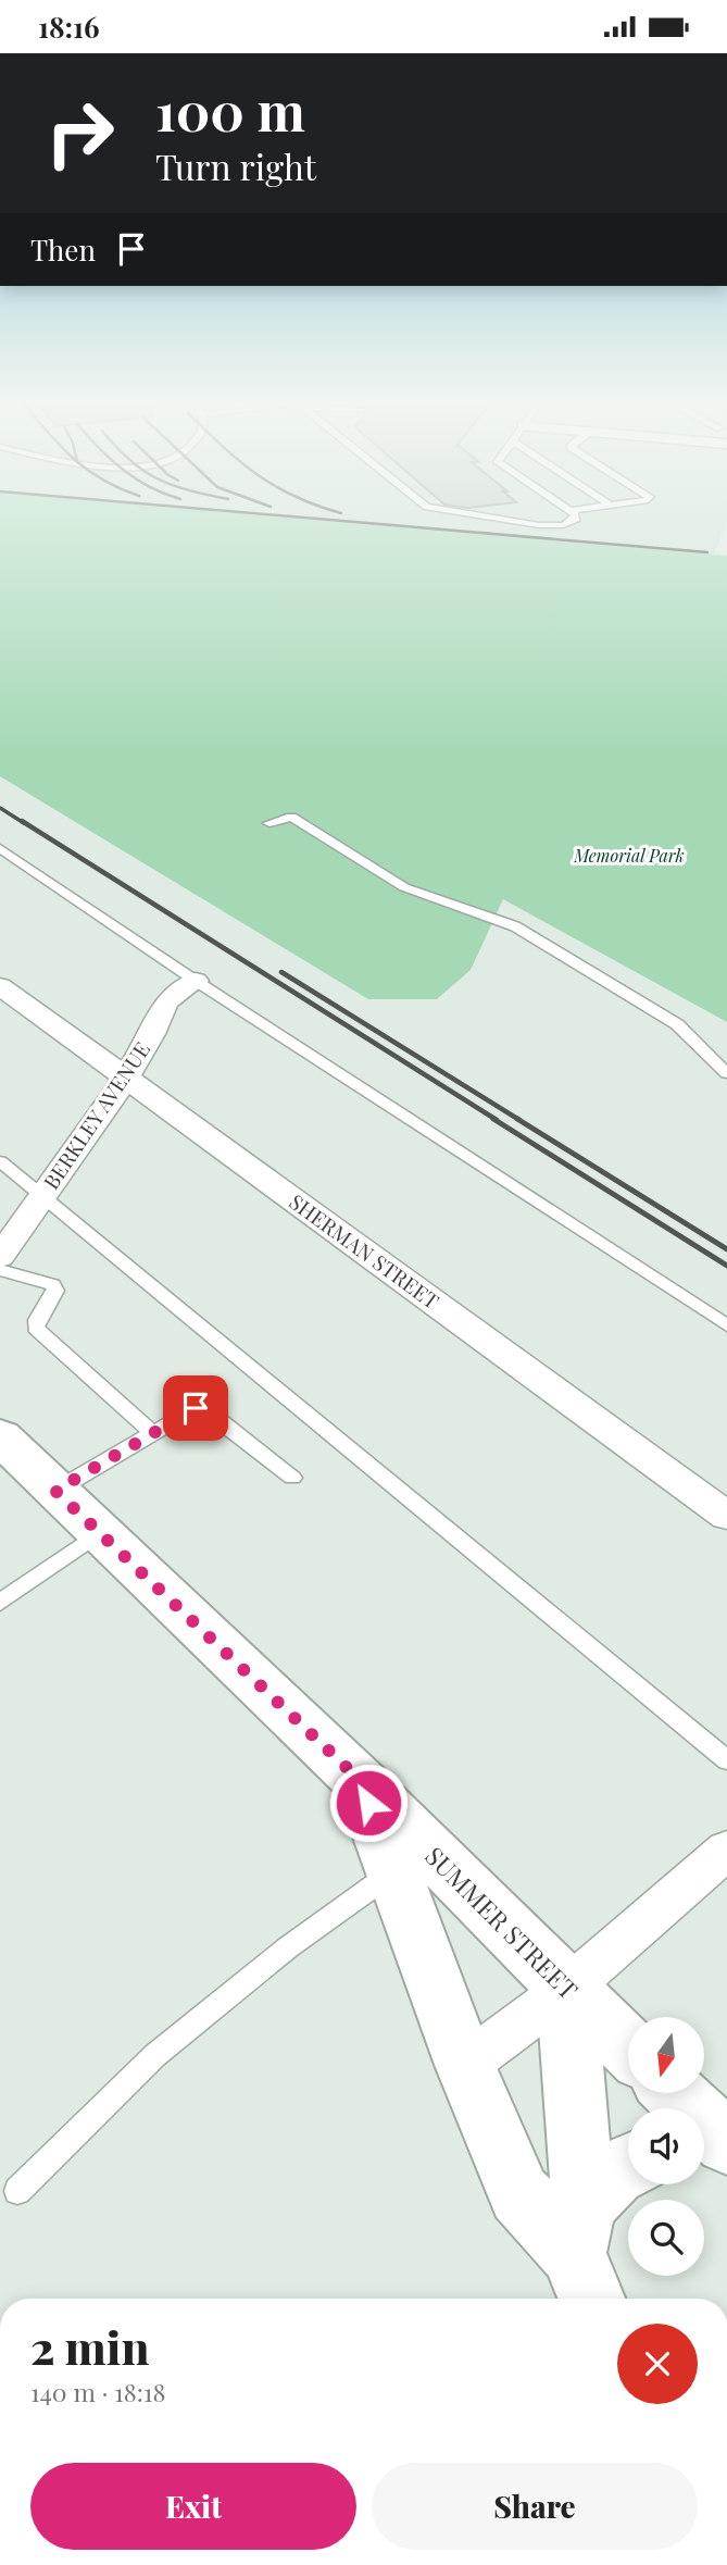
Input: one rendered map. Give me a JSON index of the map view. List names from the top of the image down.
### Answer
{
  "streets": {
    "street": ["BERKLEY AVENUE", "SHERMAN STREET", "SUMMER STREET"]
  },
  "crossings": [
    ["BERKLEY AVENUE", "SHERMAN STREET"]
  ],
  "parks": ["Memorial Park"],
  "north": "bottom",
  "page": {
    "status": "18:16",
    "turn": ["100 m", "Turn right"],
    "then": "Then",
    "heading": ["2 min", "140 m · 18:18"],
    "buttons": ["Exit", "Share"]
  }
}
